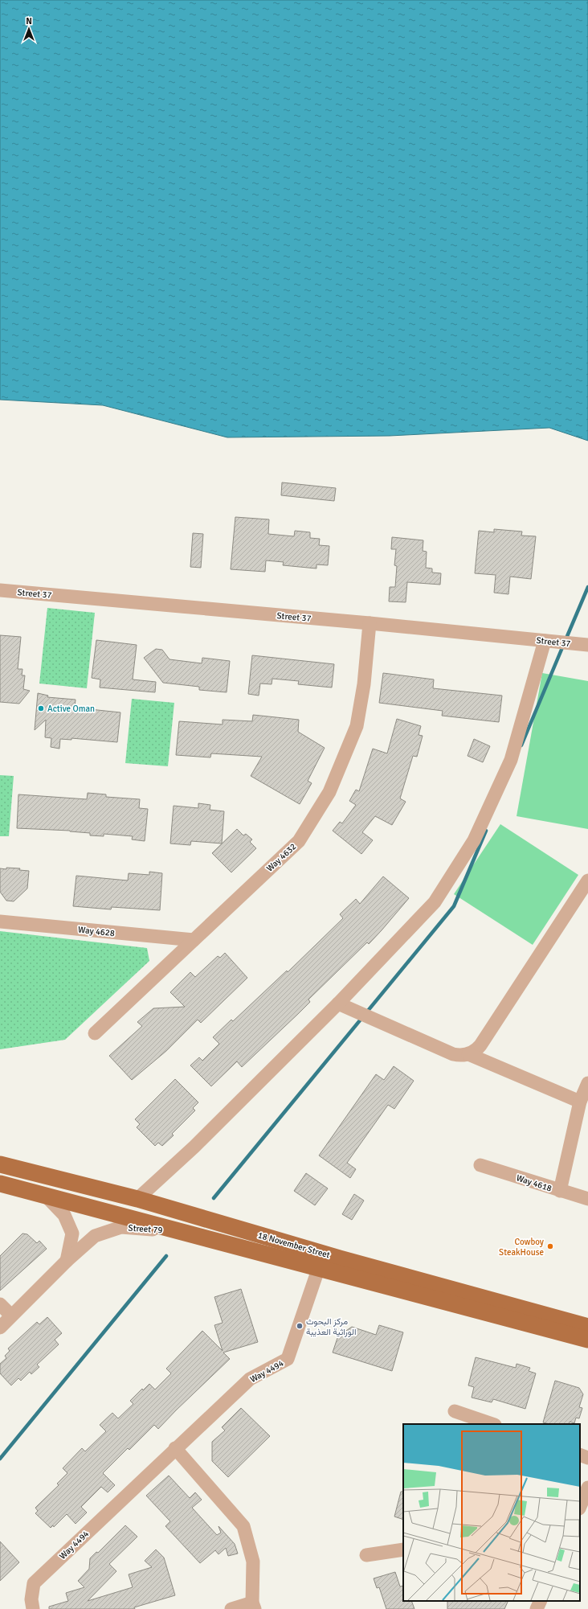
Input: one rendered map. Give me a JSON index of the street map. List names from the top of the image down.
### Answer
{
  "streets": {
    "main road": ["18 November Street"],
    "street": [
      "Street 37",
      "Way 4632",
      "Way 4628",
      "Way 4618",
      "Street 79",
      "Way 4494"
    ]
  },
  "crossings": [
    ["Street 37", "Way 4632"],
    ["Way 4632", "Way 4628"],
    ["Street 79", "18 November Street"],
    ["18 November Street", "Way 4494"]
  ],
  "places": ["Active Oman", "Cowboy SteakHouse", "مركز البحوث الوراثية العذيبة"],
  "north": "top"
}
